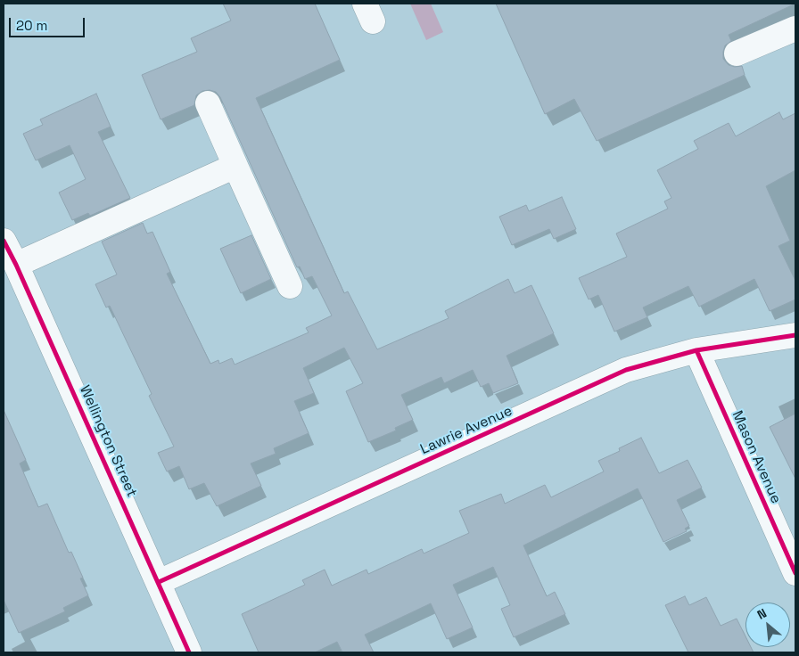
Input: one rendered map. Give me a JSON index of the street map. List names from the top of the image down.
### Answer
{
  "streets": {
    "street": ["Lawrie Avenue", "Wellington Street", "Mason Avenue"]
  },
  "crossings": [
    ["Lawrie Avenue", "Wellington Street"],
    ["Lawrie Avenue", "Mason Avenue"]
  ],
  "scale_bar": "20 m",
  "north": "top left"
}
